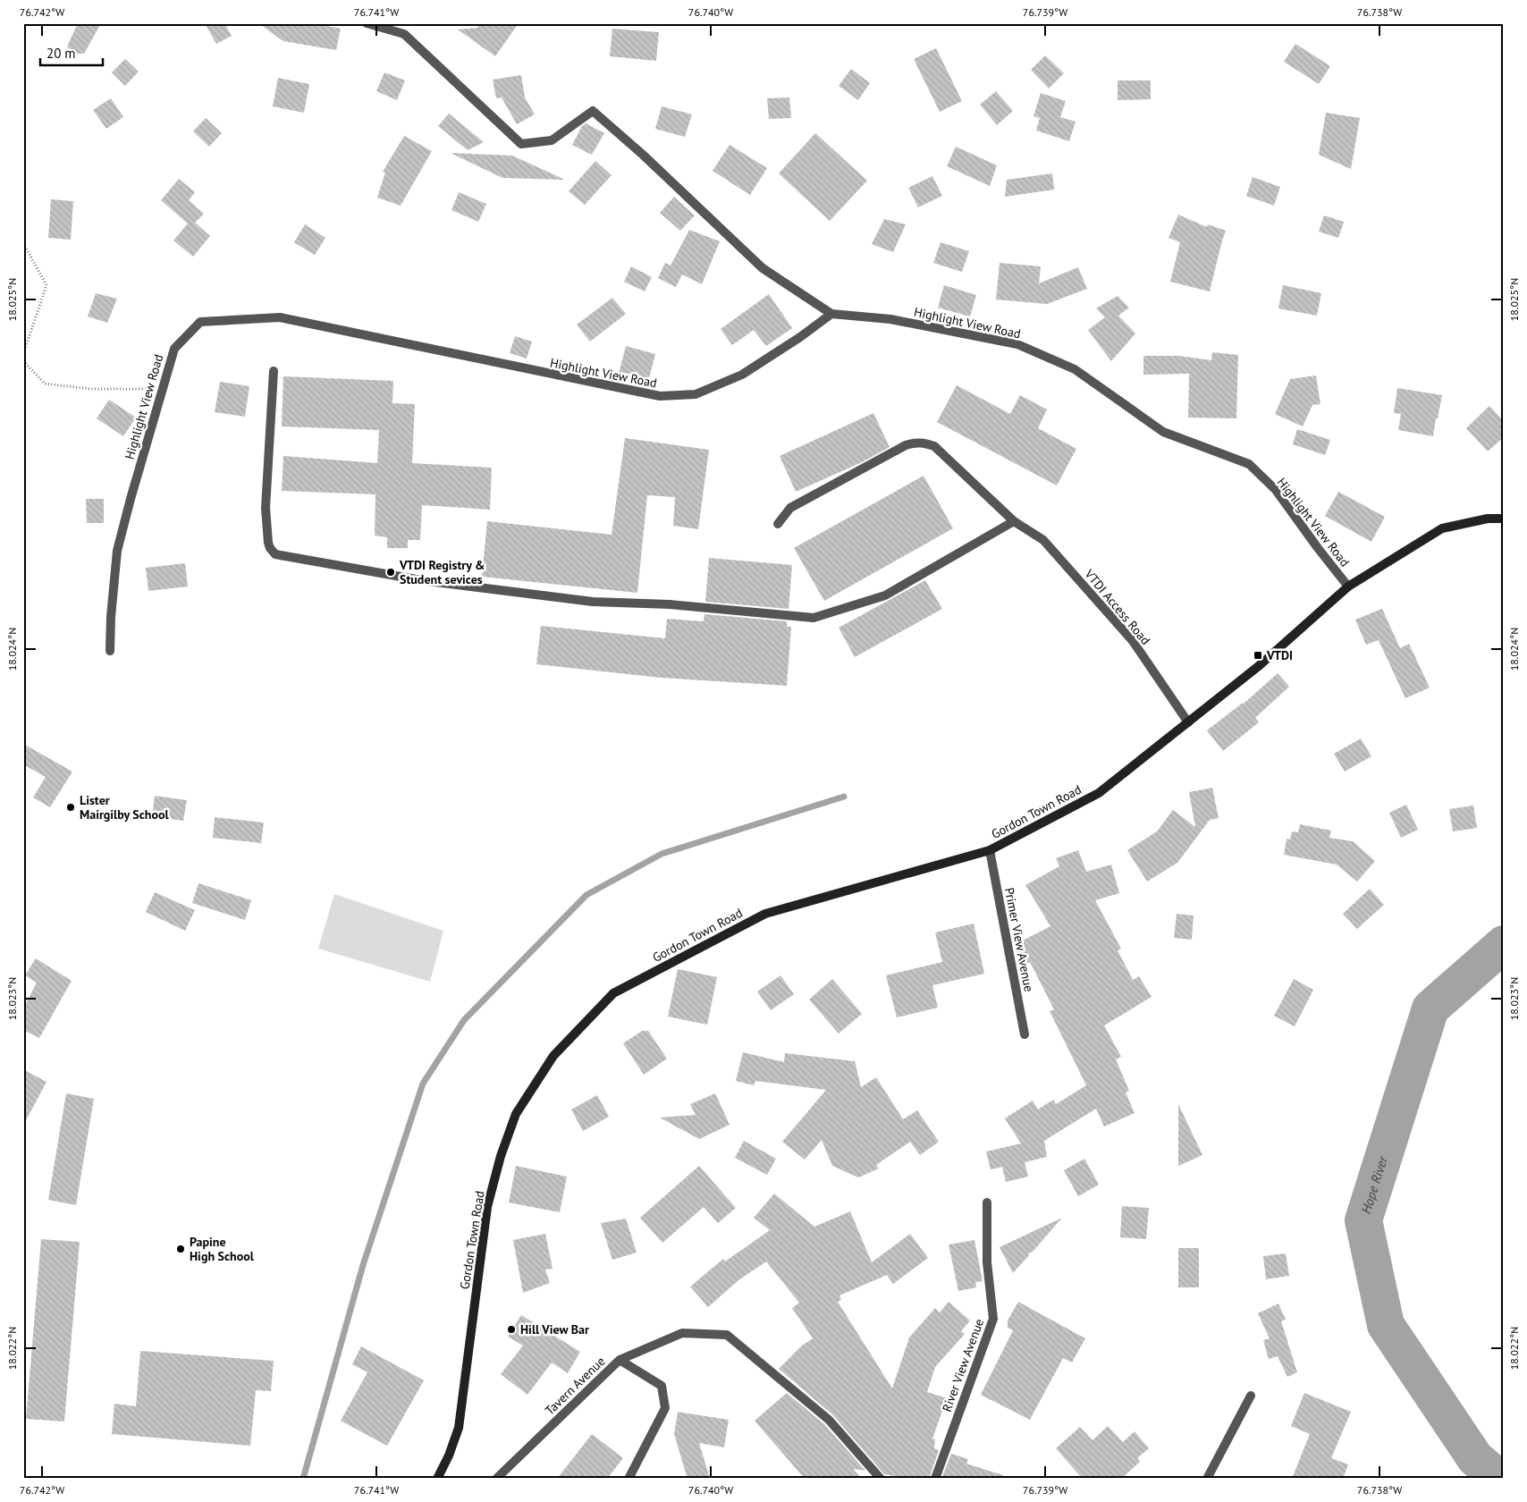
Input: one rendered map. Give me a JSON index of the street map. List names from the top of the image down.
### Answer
{
  "streets": {
    "main road": ["Gordon Town Road"],
    "street": [
      "Highlight View Road",
      "VTDI Access Road",
      "Primer View Avenue",
      "River View Avenue",
      "Tavern Avenue"
    ]
  },
  "crossings": [
    ["Highlight View Road", "Gordon Town Road"],
    ["VTDI Access Road", "Gordon Town Road"],
    ["Gordon Town Road", "Primer View Avenue"]
  ],
  "water": ["Hope River"],
  "places": {
    "other": [
      "VTDI Registry & Student sevices",
      "Lister Mairgilby School",
      "Papine High School",
      "Hill View Bar"
    ],
    "transit": ["VTDI"]
  },
  "scale_bar": "20 m",
  "coordinates": [
    "76.742°W",
    "76.741°W",
    "76.740°W",
    "76.739°W",
    "76.738°W",
    "18.025°N",
    "18.024°N",
    "18.023°N",
    "18.022°N"
  ]
}
